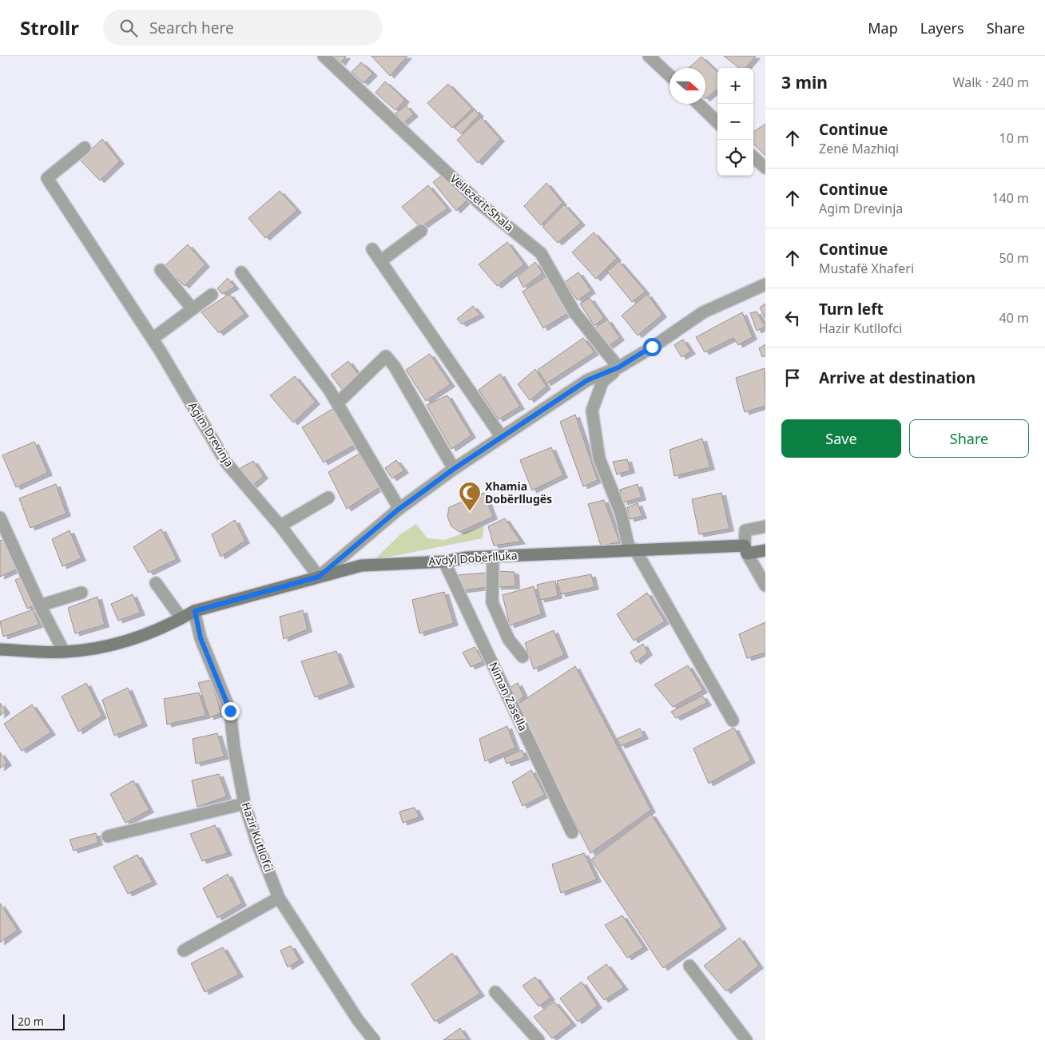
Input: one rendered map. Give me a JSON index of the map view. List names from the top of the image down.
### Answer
{
  "streets": {
    "street": [
      "Vëllezërit Shala",
      "Agim Drevinja",
      "Avdyl Dobërlluka",
      "Niman Zasella",
      "Hazir Kutllofci"
    ]
  },
  "crossings": [
    ["Agim Drevinja", "Avdyl Dobërlluka"],
    ["Avdyl Dobërlluka", "Niman Zasella"],
    ["Avdyl Dobërlluka", "Hazir Kutllofci"]
  ],
  "places": {
    "mosque": ["Xhamia Dobërllugës"]
  },
  "scale_bar": "20 m",
  "north": "right",
  "page": {
    "header": "Strollr",
    "search": "Search here",
    "nav": ["Map", "Layers", "Share"],
    "heading": ["3 min", "Walk · 240 m"],
    "map_buttons": ["+", "−"],
    "list": [
      ["Continue", "Zenë Mazhiqi", "10 m"],
      ["Continue", "Agim Drevinja", "140 m"],
      ["Continue", "Mustafë Xhaferi", "50 m"],
      ["Turn left", "Hazir Kutllofci", "40 m"],
      "Arrive at destination"
    ],
    "buttons": ["Save", "Share"],
    "scale": "20 m"
  }
}
